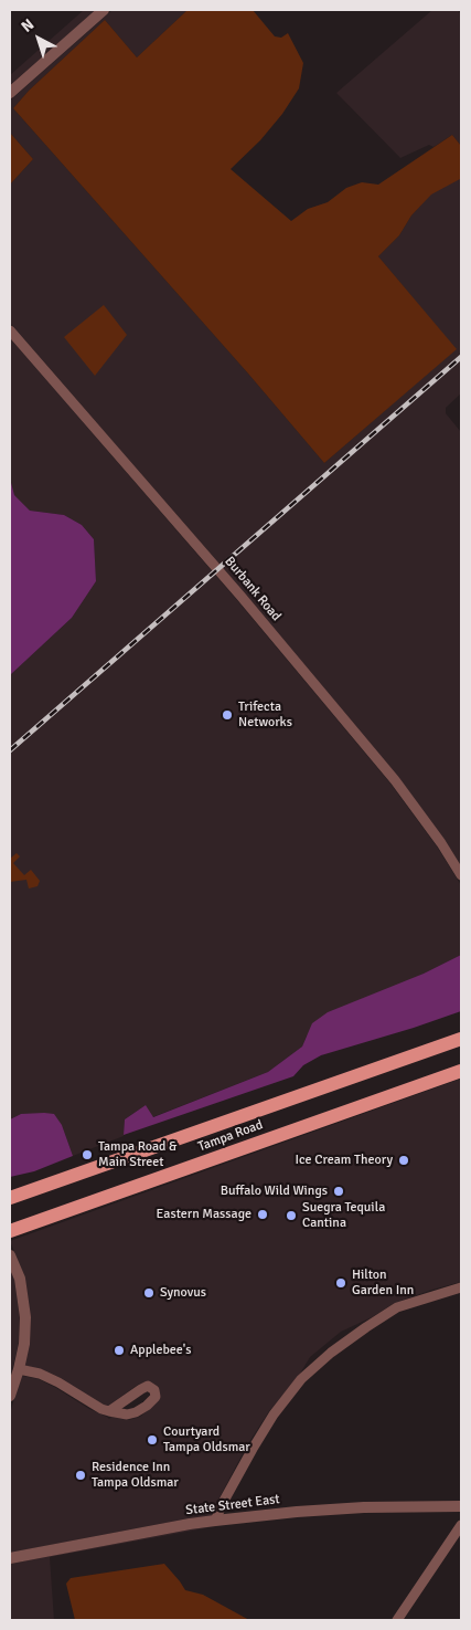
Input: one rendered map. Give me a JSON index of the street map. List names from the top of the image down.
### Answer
{
  "streets": {
    "main road": ["Tampa Road"],
    "street": ["Burbank Road", "State Street East"]
  },
  "places": [
    "Trifecta Networks",
    "Tampa Road & Main Street",
    "Ice Cream Theory",
    "Buffalo Wild Wings",
    "Eastern Massage",
    "Suegra Tequila Cantina",
    "Hilton Garden Inn",
    "Synovus",
    "Applebee's",
    "Courtyard Tampa Oldsmar",
    "Residence Inn Tampa Oldsmar"
  ],
  "north": "top left"
}
